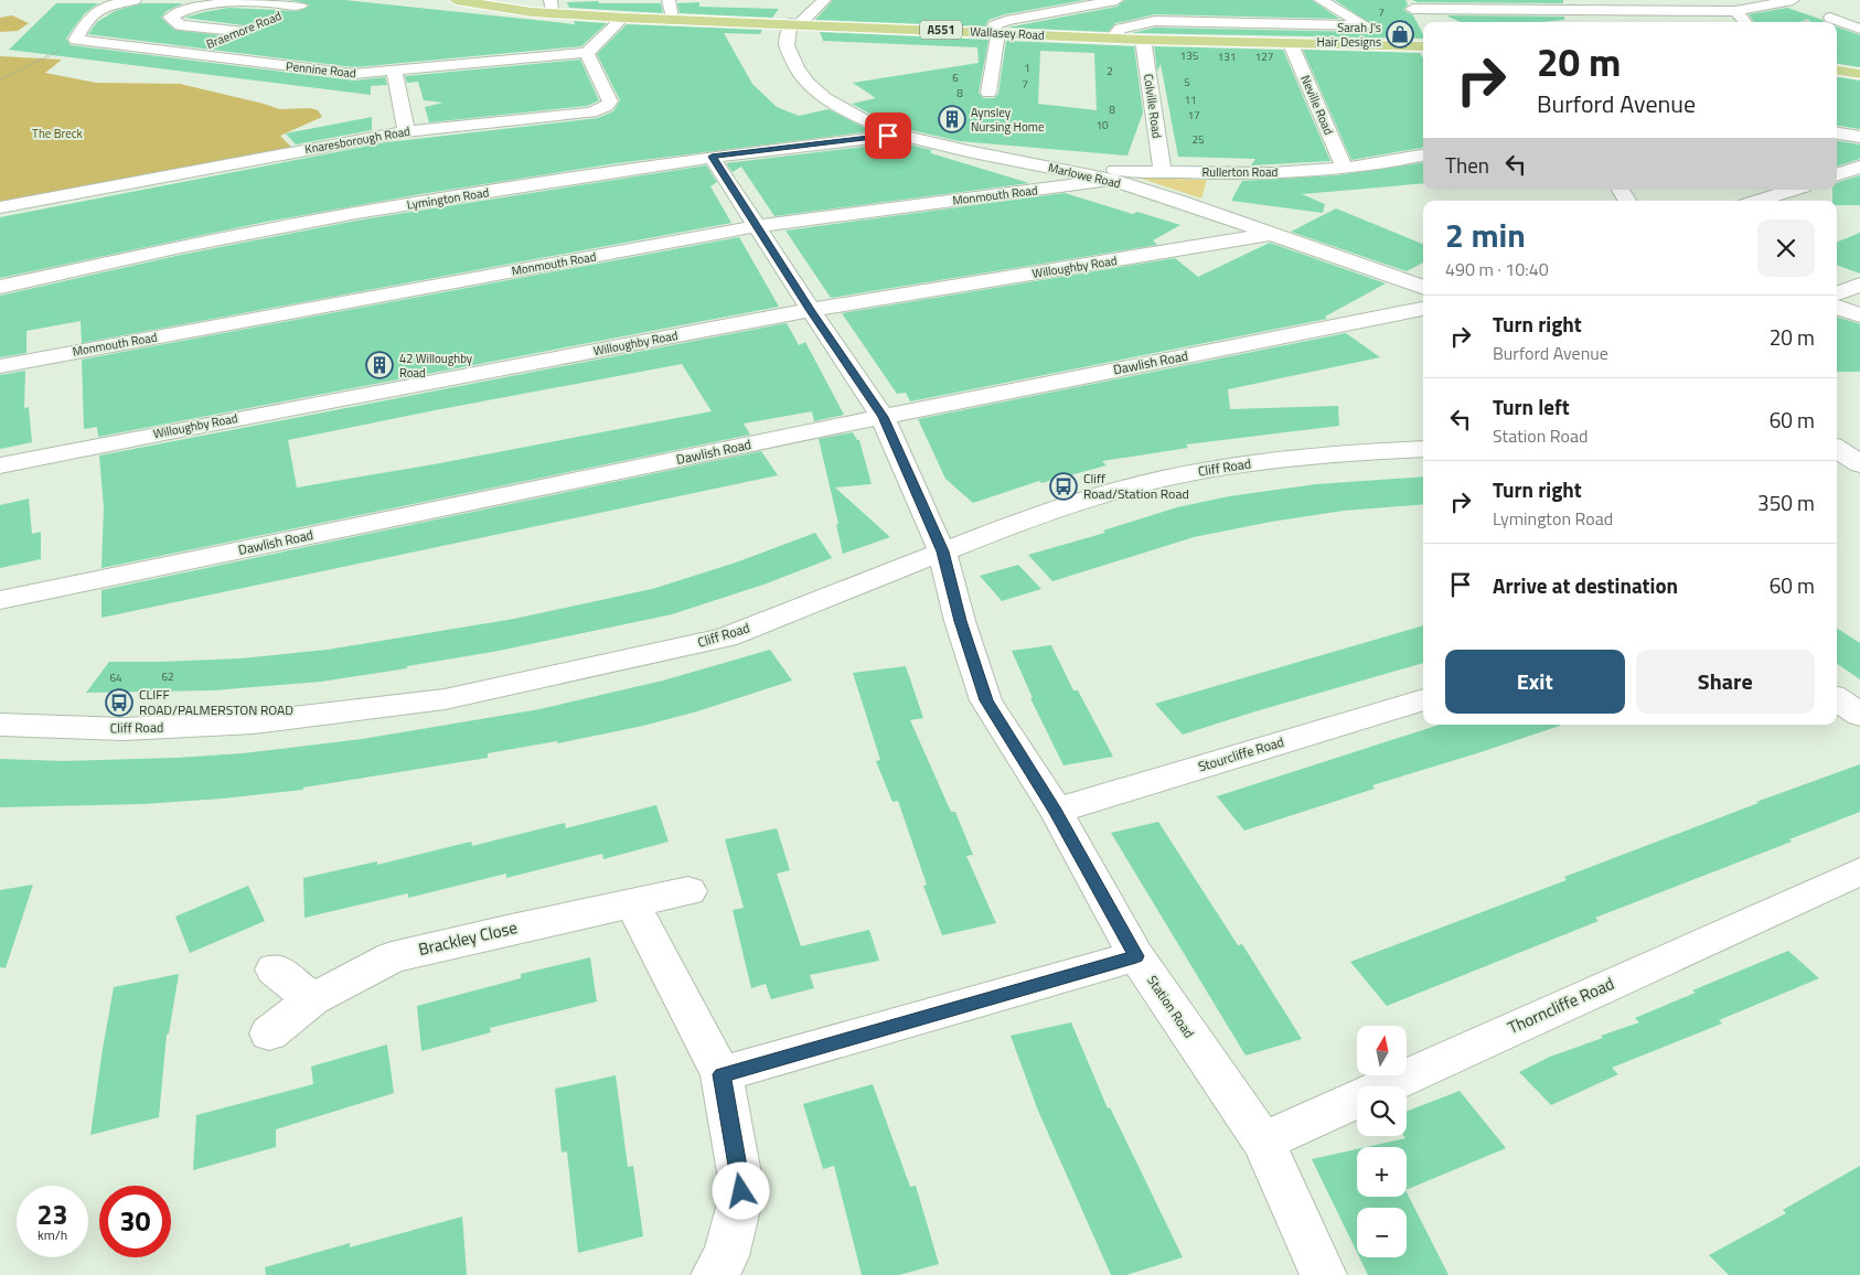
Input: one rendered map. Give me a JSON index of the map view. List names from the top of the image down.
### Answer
{
  "streets": {
    "main road": ["A551", "Wallasey Road"],
    "street": [
      "Braemore Road",
      "Pennine Road",
      "Neville Road",
      "Colville Road",
      "Knaresborough Road",
      "Rullerton Road",
      "Marlowe Road",
      "Monmouth Road",
      "Lymington Road",
      "Willoughby Road",
      "Dawlish Road",
      "Cliff Road",
      "Stourcliffe Road",
      "Brackley Close",
      "Thorncliffe Road",
      "Station Road"
    ]
  },
  "crossings": [
    ["Braemore Road", "Pennine Road"],
    ["Wallasey Road", "Neville Road"],
    ["Wallasey Road", "Colville Road"],
    ["Wallasey Road", "Marlowe Road"],
    ["Pennine Road", "Knaresborough Road"],
    ["Neville Road", "Rullerton Road"],
    ["Colville Road", "Rullerton Road"],
    ["Rullerton Road", "Marlowe Road"],
    ["Marlowe Road", "Monmouth Road"],
    ["Marlowe Road", "Lymington Road"],
    ["Marlowe Road", "Willoughby Road"],
    ["Monmouth Road", "Station Road"],
    ["Lymington Road", "Station Road"],
    ["Willoughby Road", "Station Road"],
    ["Dawlish Road", "Station Road"],
    ["Cliff Road", "Station Road"],
    ["Stourcliffe Road", "Station Road"],
    ["Thorncliffe Road", "Station Road"]
  ],
  "parks": ["The Breck"],
  "places": {
    "shop": ["Sarah J's Hair Designs"],
    "building": ["Aynsley Nursing Home", "42 Willoughby Road"],
    "bus stop": ["Cliff Road/Station Road", "CLIFF ROAD/PALMERSTON ROAD"]
  },
  "house_numbers": [
    "7",
    "135",
    "131",
    "127",
    "1",
    "2",
    "6",
    "5",
    "7",
    "8",
    "11",
    "8",
    "17",
    "10",
    "25",
    "62",
    "64"
  ],
  "north": "top",
  "page": {
    "turn": ["20 m", "Burford Avenue"],
    "then": "Then",
    "heading": ["2 min", "490 m · 10:40"],
    "list": [
      {
        "name": "Turn right",
        "note": "Burford Avenue",
        "value": "20 m"
      },
      {
        "name": "Turn left",
        "note": "Station Road",
        "value": "60 m"
      },
      {
        "name": "Turn right",
        "note": "Lymington Road",
        "value": "350 m"
      },
      {
        "name": "Arrive at destination",
        "value": "60 m"
      }
    ],
    "buttons": ["Exit", "Share"],
    "map_buttons": ["+", "−"],
    "speed": "23 km/h",
    "limit": "30"
  }
}
